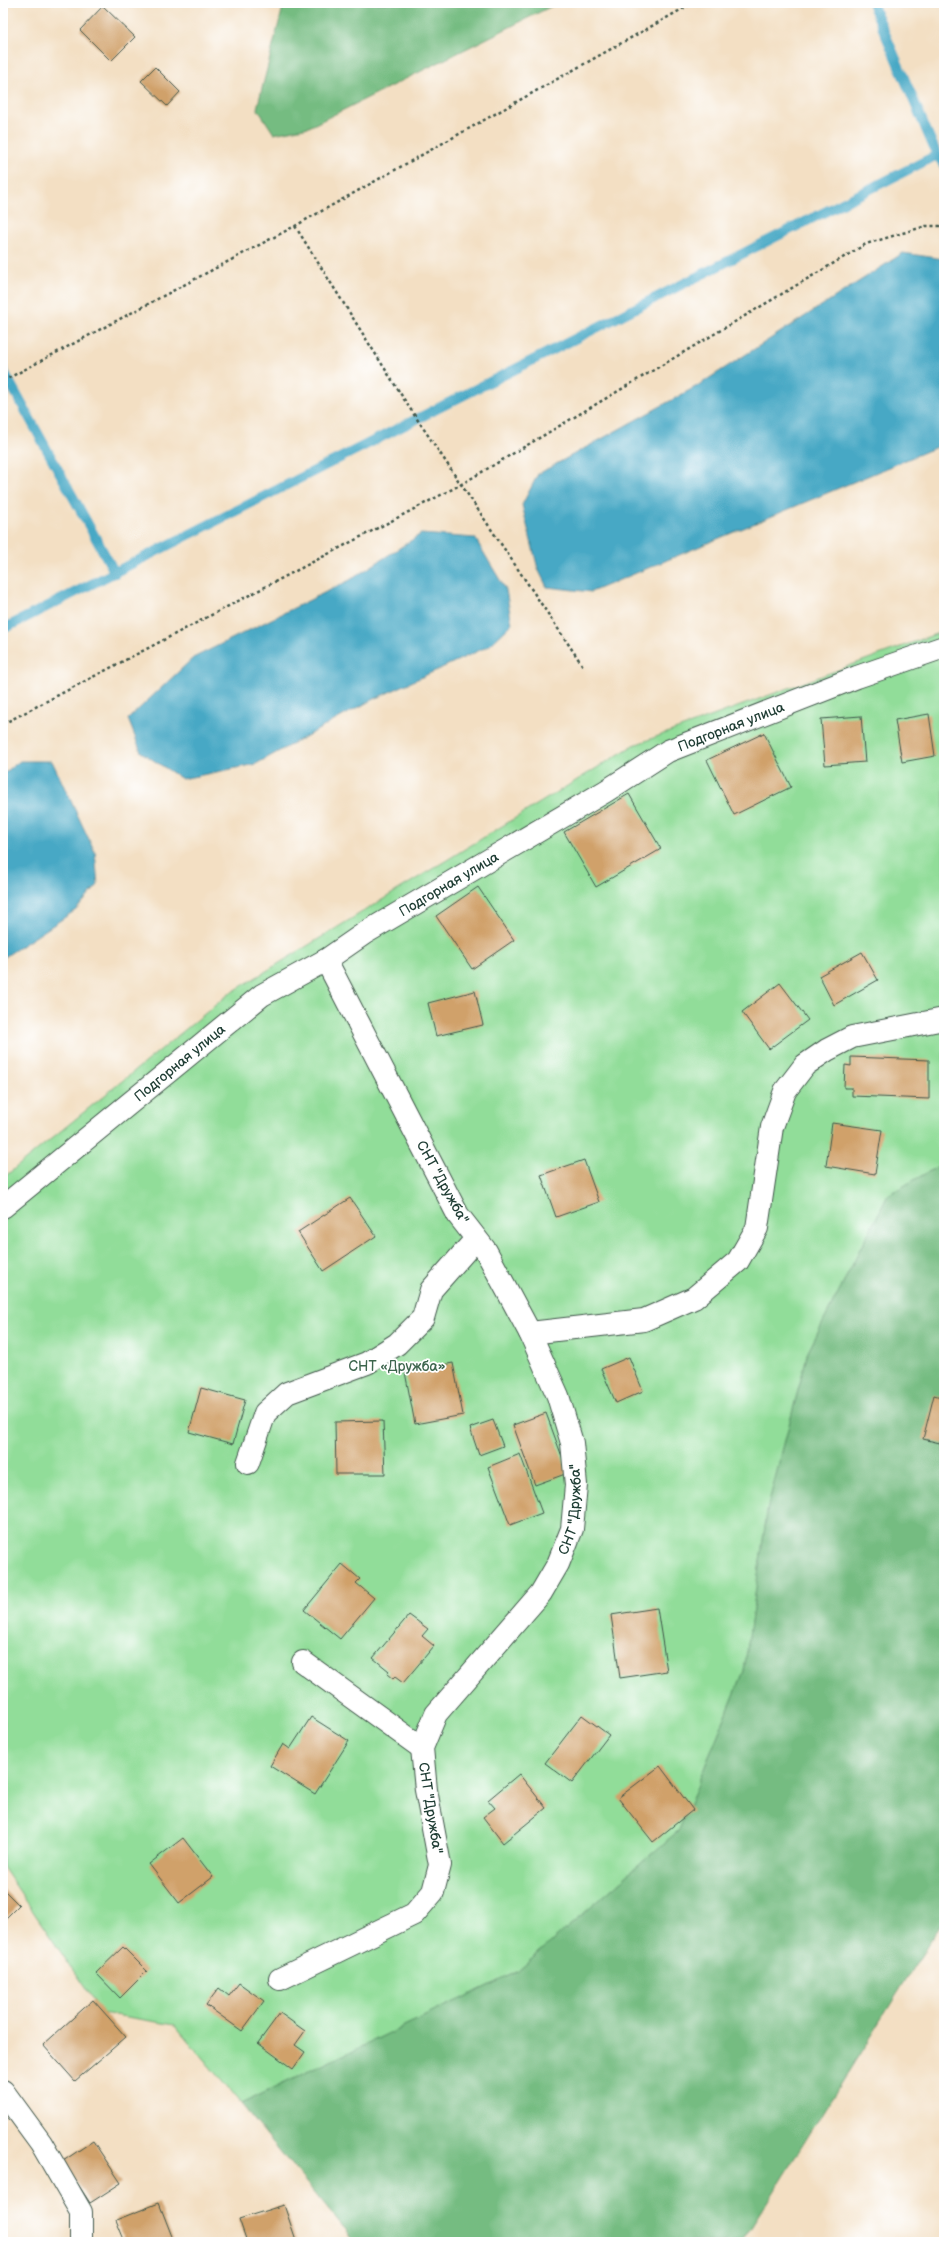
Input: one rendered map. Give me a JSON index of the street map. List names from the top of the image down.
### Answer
{
  "streets": {
    "street": ["Подгорная улица", "СНТ \"Дружба\""]
  },
  "crossings": [
    ["Подгорная улица", "СНТ \"Дружба\""]
  ],
  "parks": ["СНТ «Дружба»"]
}
